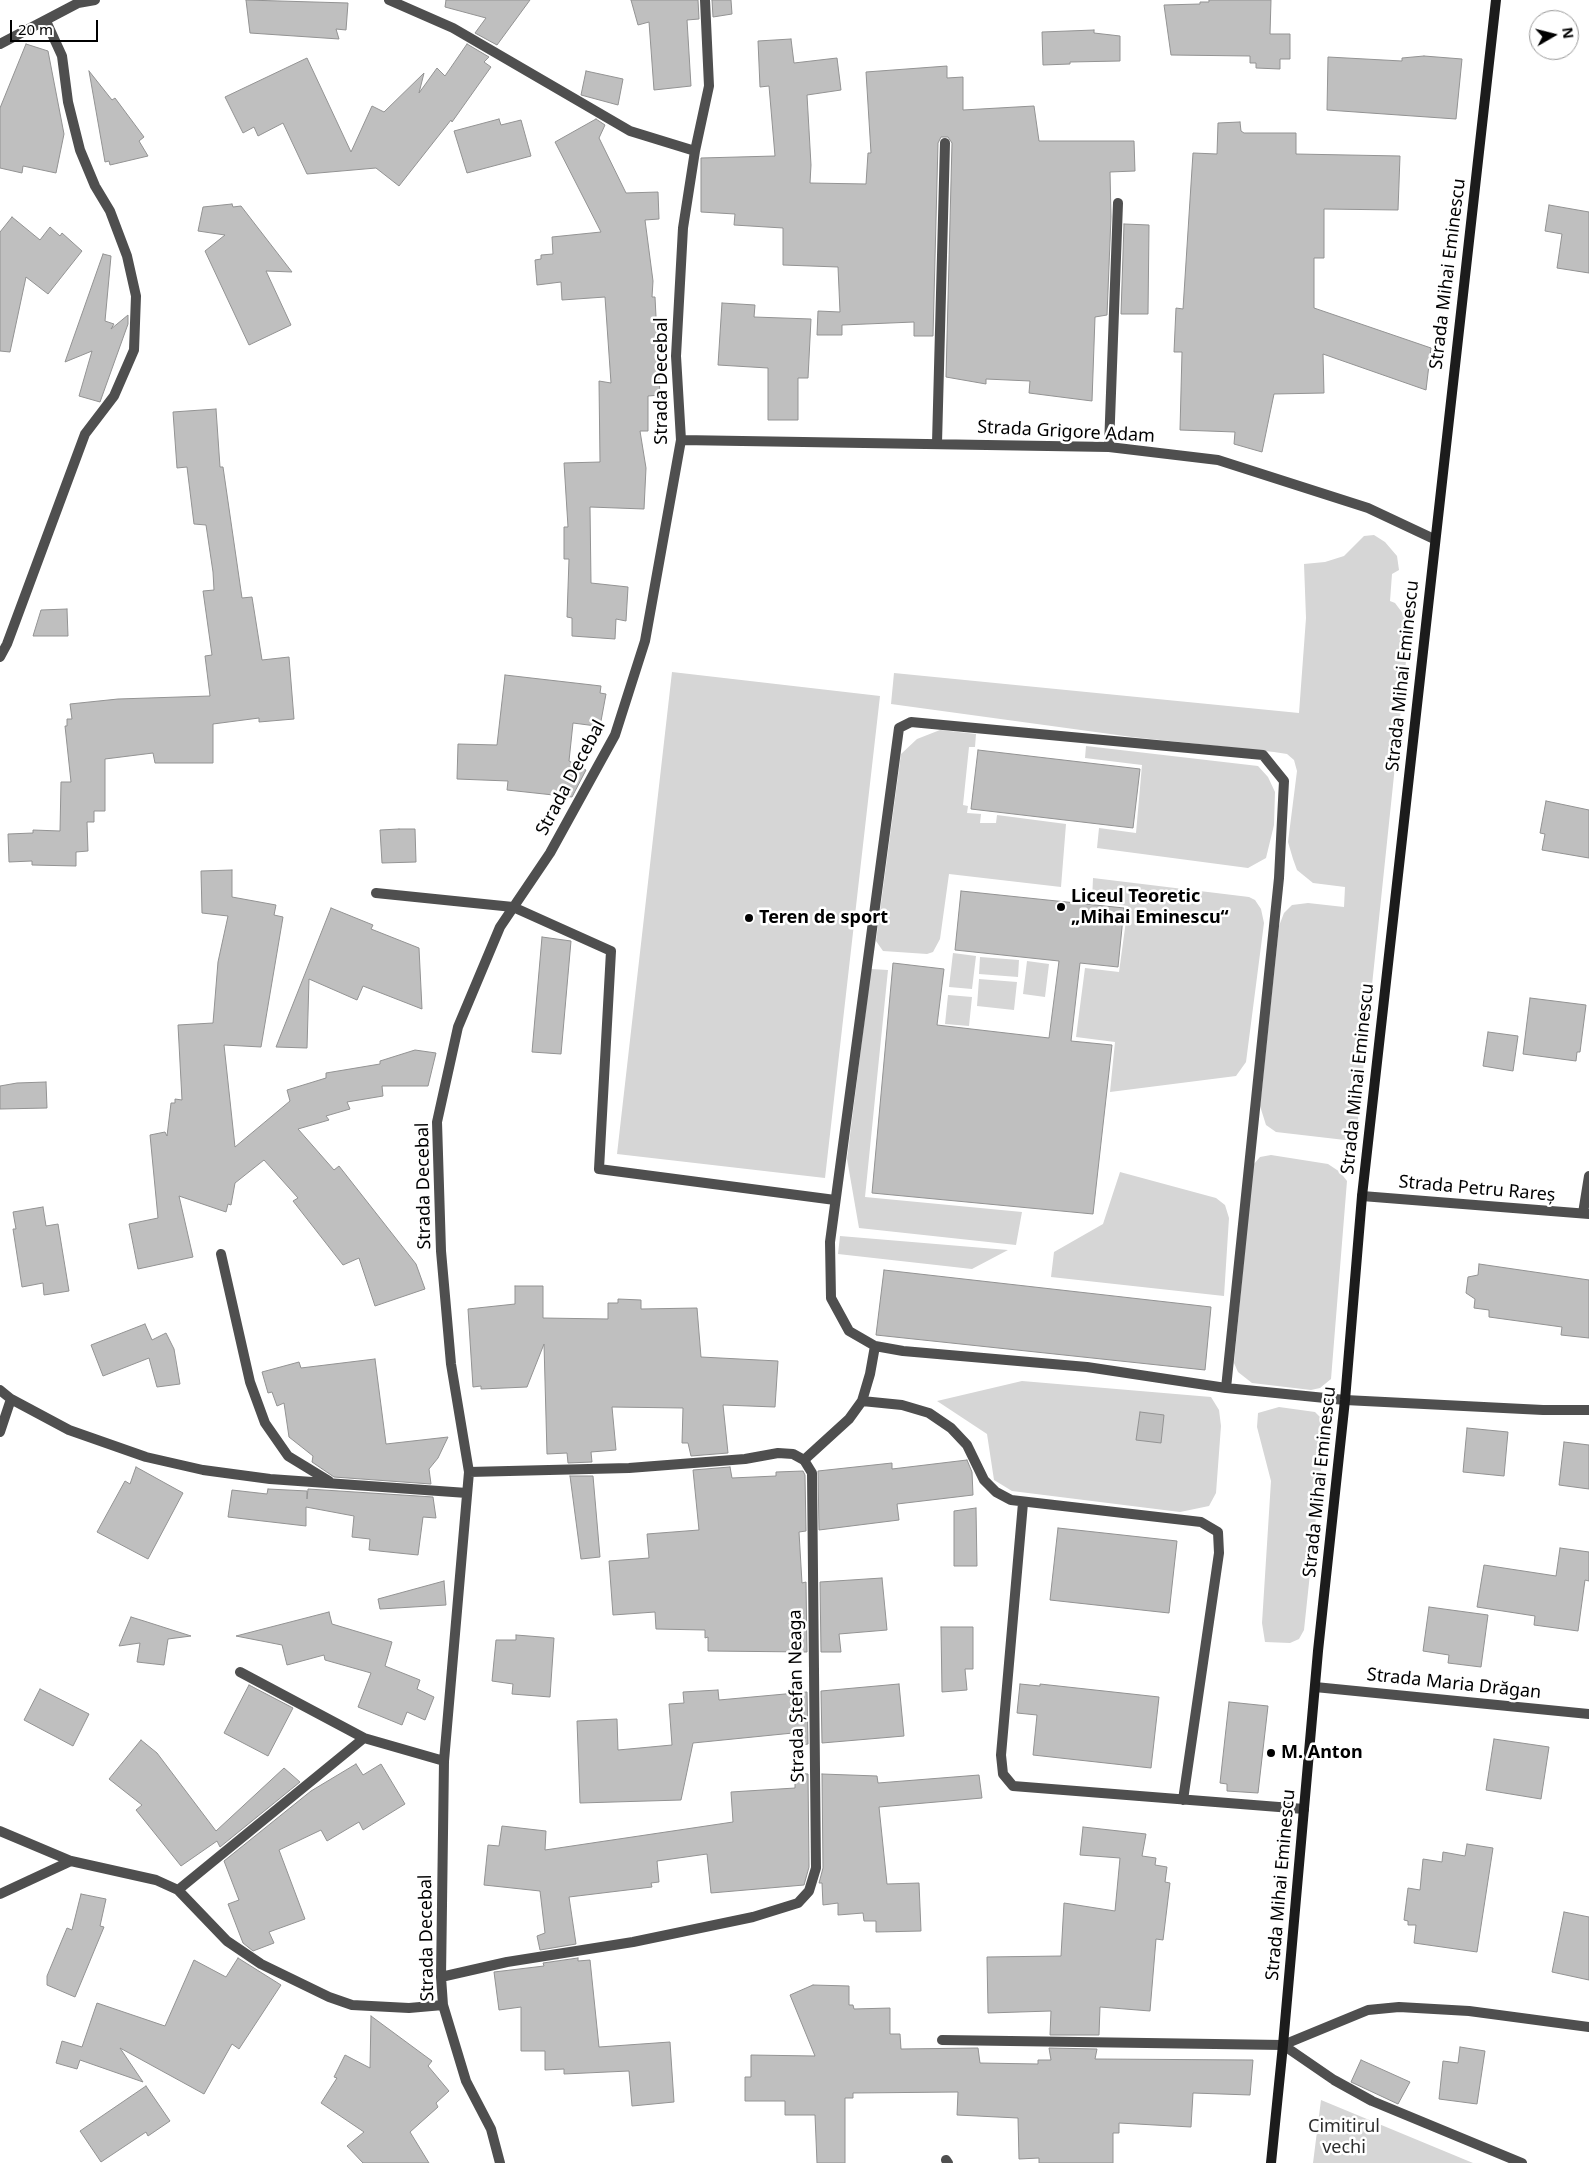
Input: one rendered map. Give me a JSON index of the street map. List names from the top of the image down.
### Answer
{
  "streets": {
    "main road": ["Strada Mihai Eminescu"],
    "street": [
      "Strada Decebal",
      "Strada Grigore Adam",
      "Strada Petru Rareș",
      "Strada Maria Drăgan",
      "Strada Ștefan Neaga"
    ]
  },
  "crossings": [
    ["Strada Mihai Eminescu", "Strada Grigore Adam"],
    ["Strada Mihai Eminescu", "Strada Petru Rareș"],
    ["Strada Mihai Eminescu", "Strada Maria Drăgan"],
    ["Strada Decebal", "Strada Grigore Adam"],
    ["Strada Decebal", "Strada Ștefan Neaga"]
  ],
  "parks": ["Cimitirul vechi"],
  "places": ["Liceul Teoretic „Mihai Eminescu“", "Teren de sport", "M. Anton"],
  "scale_bar": "20 m",
  "north": "right"
}
